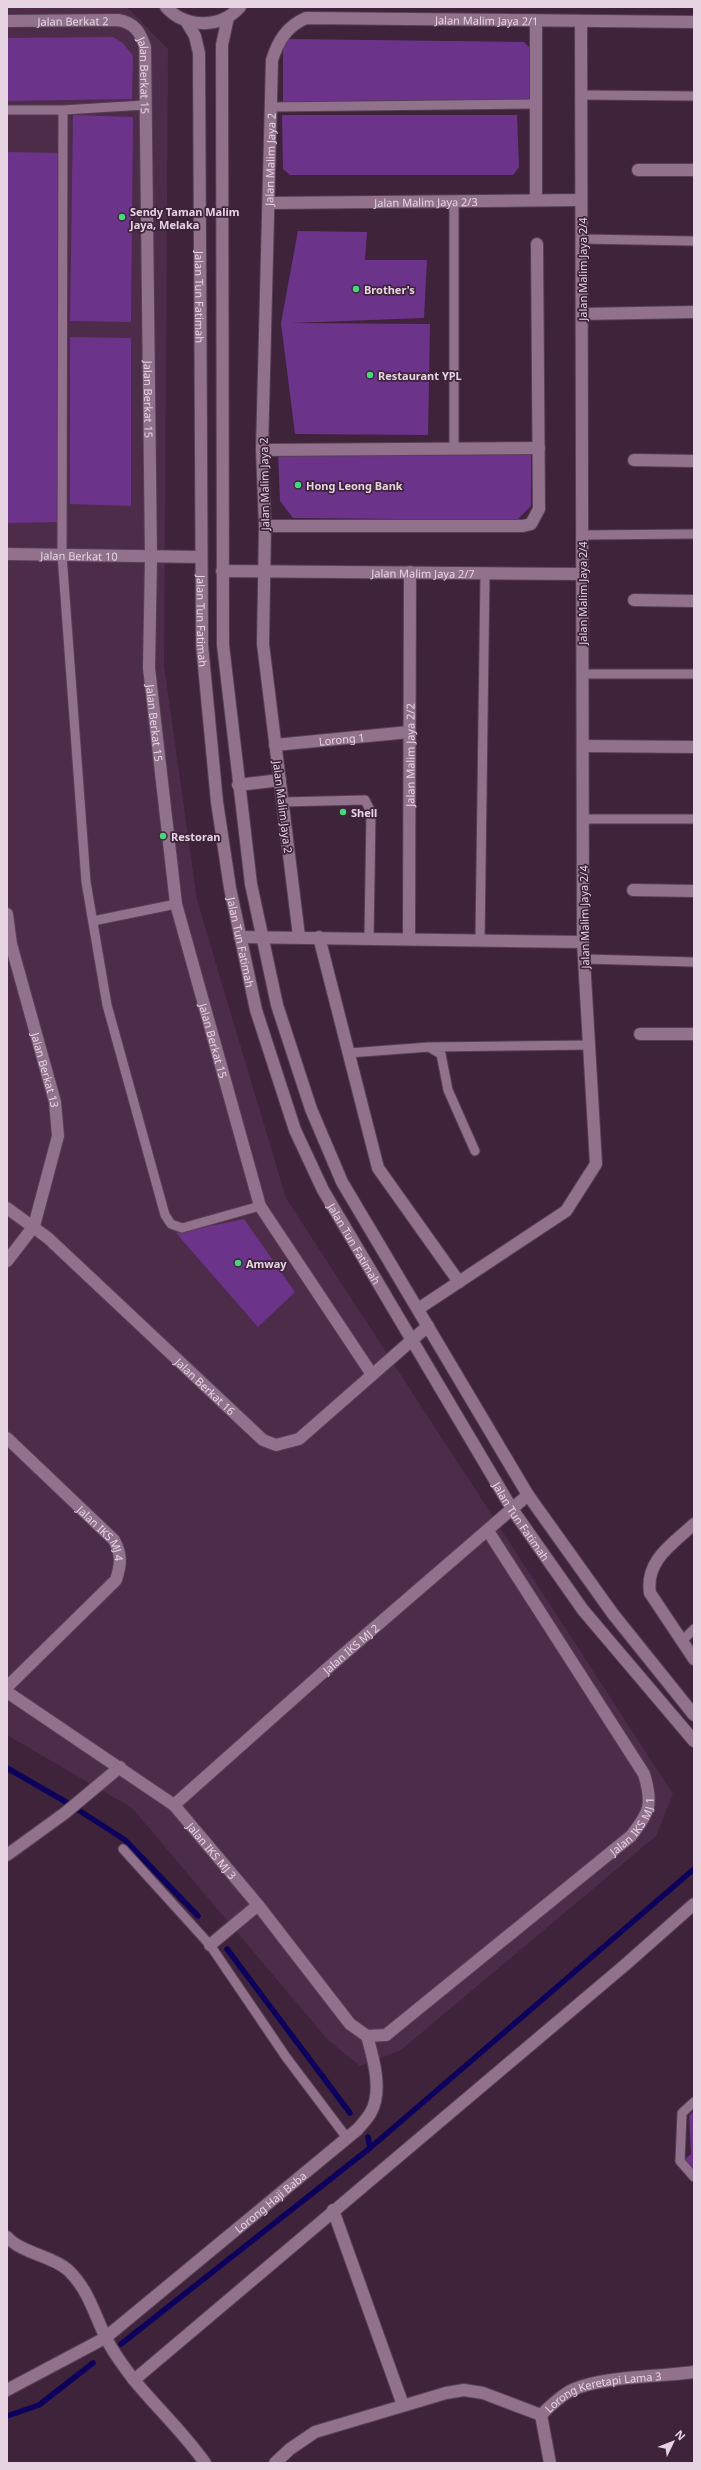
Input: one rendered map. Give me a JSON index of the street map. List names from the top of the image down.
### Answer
{
  "streets": {
    "street": [
      "Jalan Berkat 2",
      "Jalan Malim Jaya 2/1",
      "Jalan Berkat 15",
      "Jalan Malim Jaya 2",
      "Jalan Malim Jaya 2/3",
      "Jalan Malim Jaya 2/4",
      "Jalan Tun Fatimah",
      "Jalan Berkat 10",
      "Jalan Malim Jaya 2/7",
      "Lorong 1",
      "Jalan Malim Jaya 2/2",
      "Jalan Berkat 13",
      "Jalan Berkat 16",
      "Jalan IKS MJ 4",
      "Jalan IKS MJ 2",
      "Jalan IKS MJ 1",
      "Jalan IKS MJ 3",
      "Lorong Haji Baba",
      "Lorong Keretapi Lama 3"
    ]
  },
  "crossings": [
    ["Jalan Berkat 2", "Jalan Berkat 15"],
    ["Jalan Malim Jaya 2/1", "Jalan Malim Jaya 2"],
    ["Jalan Malim Jaya 2/1", "Jalan Malim Jaya 2/4"],
    ["Jalan Berkat 15", "Jalan Berkat 10"],
    ["Jalan Berkat 15", "Jalan Berkat 16"],
    ["Jalan Malim Jaya 2", "Jalan Malim Jaya 2/3"],
    ["Jalan Malim Jaya 2", "Jalan Malim Jaya 2/7"],
    ["Jalan Malim Jaya 2", "Lorong 1"],
    ["Jalan Malim Jaya 2/3", "Jalan Malim Jaya 2/4"],
    ["Jalan Malim Jaya 2/4", "Jalan Malim Jaya 2/7"],
    ["Jalan Tun Fatimah", "Jalan Berkat 10"],
    ["Jalan Tun Fatimah", "Jalan Malim Jaya 2/7"],
    ["Jalan Tun Fatimah", "Jalan Berkat 16"],
    ["Jalan Tun Fatimah", "Jalan IKS MJ 2"],
    ["Jalan Malim Jaya 2/7", "Jalan Malim Jaya 2/2"],
    ["Lorong 1", "Jalan Malim Jaya 2/2"],
    ["Jalan Berkat 13", "Jalan Berkat 16"],
    ["Jalan IKS MJ 2", "Jalan IKS MJ 1"],
    ["Jalan IKS MJ 2", "Jalan IKS MJ 3"],
    ["Jalan IKS MJ 1", "Jalan IKS MJ 3"],
    ["Jalan IKS MJ 1", "Lorong Haji Baba"],
    ["Jalan IKS MJ 3", "Lorong Haji Baba"]
  ],
  "places": [
    "Sendy Taman Malim Jaya, Melaka",
    "Brother's",
    "Restaurant YPL",
    "Hong Leong Bank",
    "Shell",
    "Restoran",
    "Amway"
  ],
  "north": "top right"
}
